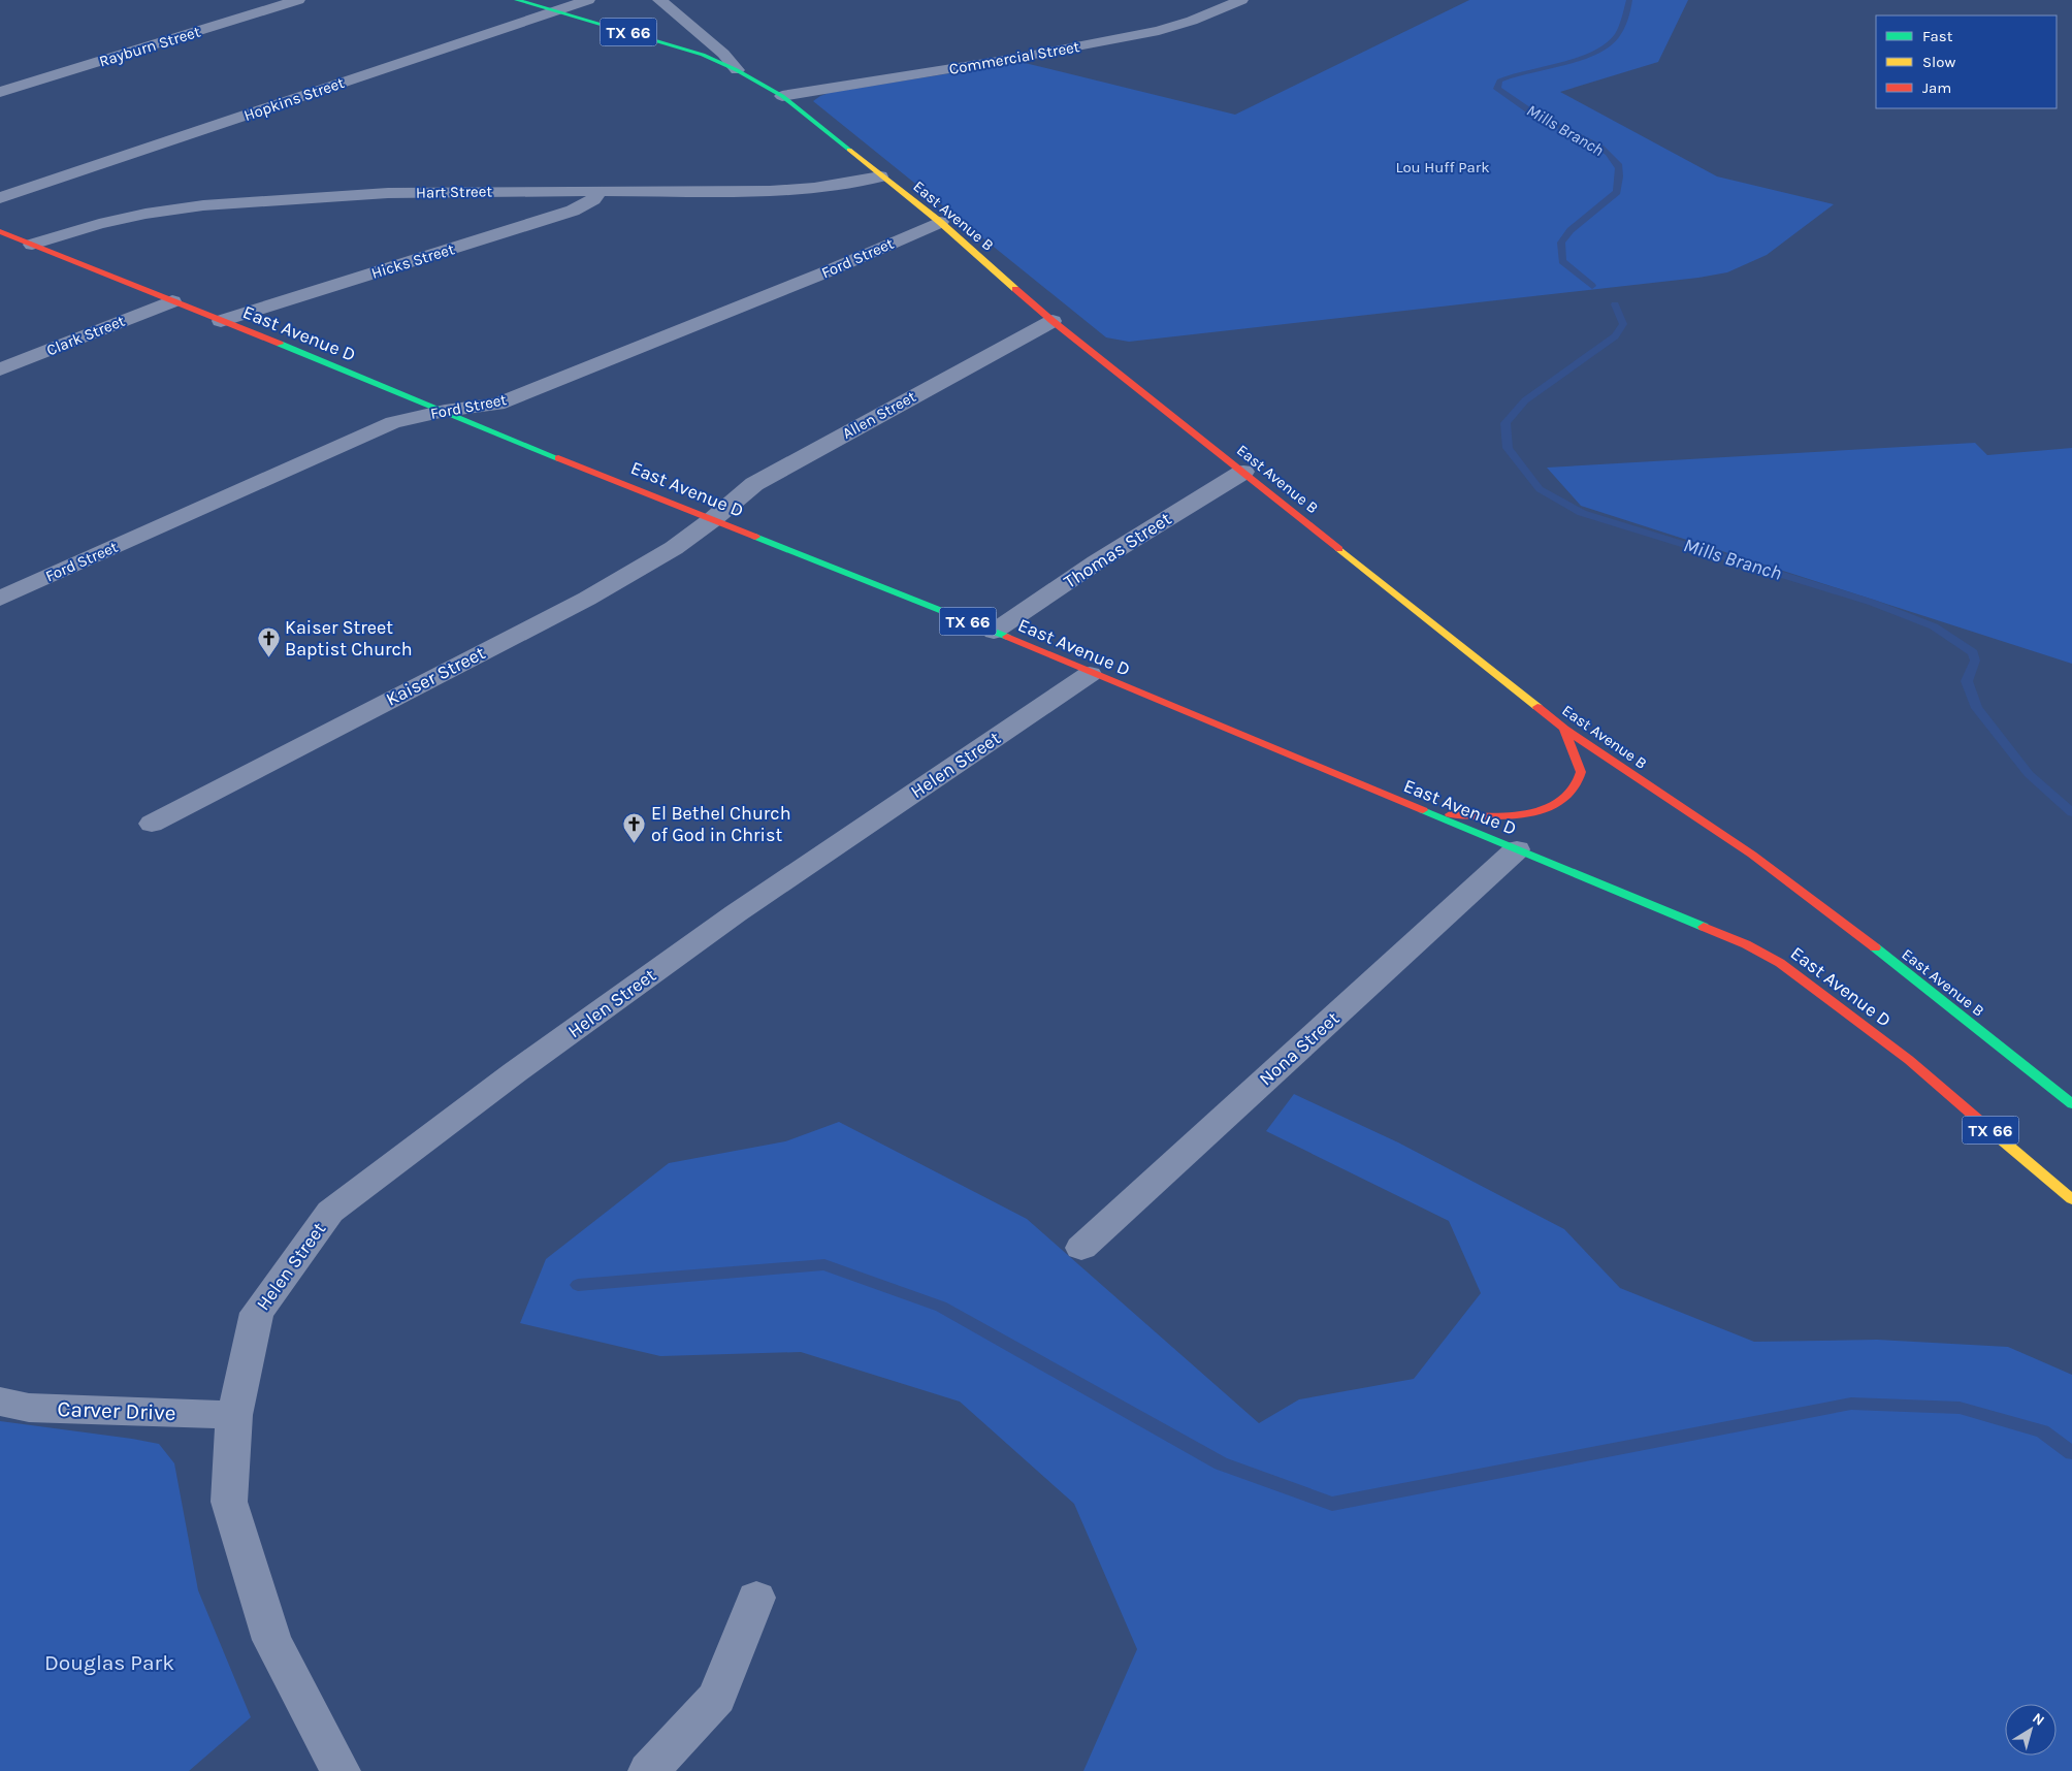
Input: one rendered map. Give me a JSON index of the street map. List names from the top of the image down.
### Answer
{
  "streets": {
    "main road": ["TX 66", "East Avenue B", "East Avenue D"],
    "street": [
      "Rayburn Street",
      "Commercial Street",
      "Hopkins Street",
      "Hart Street",
      "Ford Street",
      "Hicks Street",
      "Clark Street",
      "Allen Street",
      "Thomas Street",
      "Kaiser Street",
      "Helen Street",
      "Nona Street",
      "Carver Drive"
    ]
  },
  "crossings": [
    ["Commercial Street", "East Avenue B"],
    ["Hopkins Street", "East Avenue B"],
    ["Hart Street", "East Avenue B"],
    ["Hart Street", "Hicks Street"],
    ["Hart Street", "East Avenue D"],
    ["East Avenue B", "Ford Street"],
    ["East Avenue B", "Allen Street"],
    ["East Avenue B", "Thomas Street"],
    ["Ford Street", "East Avenue D"],
    ["Hicks Street", "East Avenue D"],
    ["East Avenue D", "Clark Street"],
    ["East Avenue D", "Allen Street"],
    ["East Avenue D", "Thomas Street"],
    ["East Avenue D", "Kaiser Street"],
    ["East Avenue D", "Helen Street"],
    ["East Avenue D", "Nona Street"],
    ["Allen Street", "Kaiser Street"],
    ["Helen Street", "Carver Drive"]
  ],
  "water": ["Mills Branch"],
  "parks": ["Lou Huff Park", "Douglas Park"],
  "places": {
    "church": ["Kaiser Street Baptist Church", "El Bethel Church of God in Christ"]
  },
  "legend": ["Fast", "Slow", "Jam"],
  "north": "top right"
}
